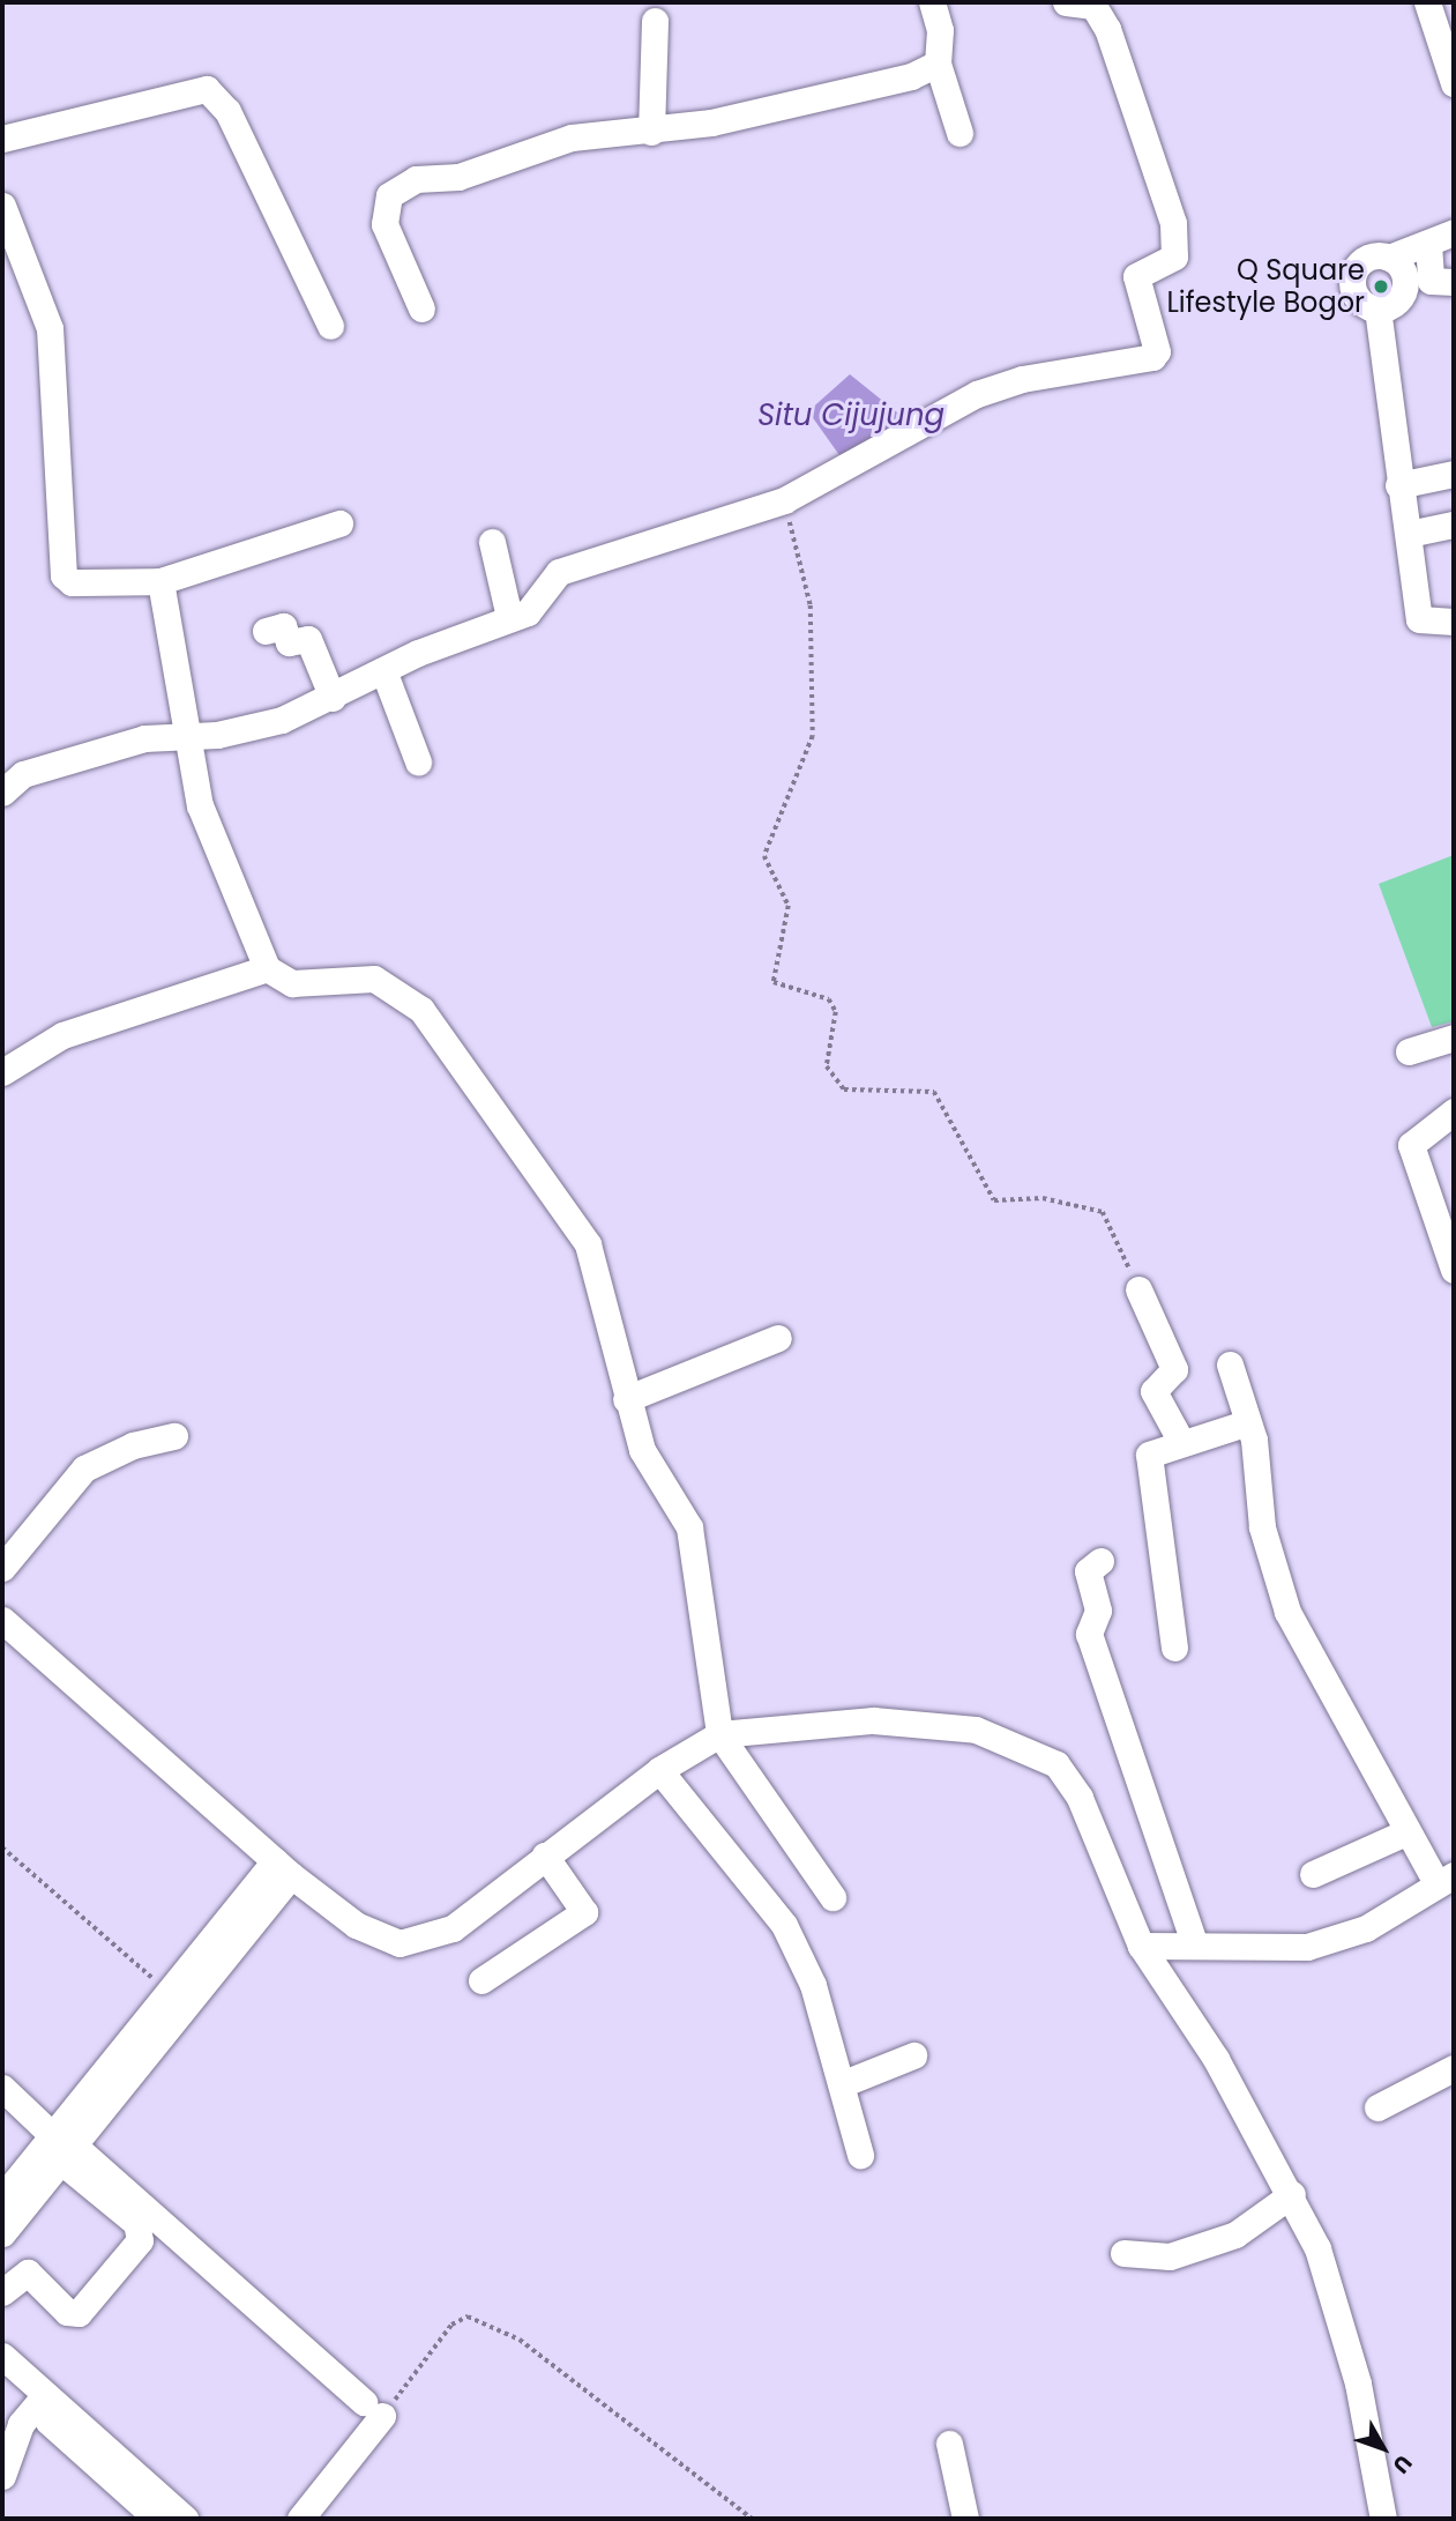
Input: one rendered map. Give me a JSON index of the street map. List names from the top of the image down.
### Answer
{
  "water": ["Situ Cijujung"],
  "places": ["Q Square Lifestyle Bogor"],
  "north": "bottom right"
}
